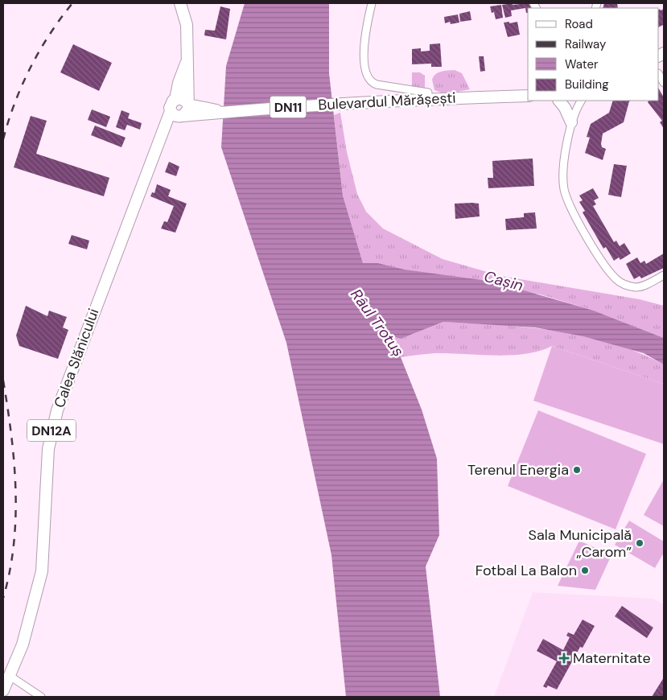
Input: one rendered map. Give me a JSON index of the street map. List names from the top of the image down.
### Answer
{
  "streets": {
    "main road": [
      "Bulevardul Mărășești",
      "DN11",
      "Calea Slănicului",
      "DN12A"
    ]
  },
  "crossings": [
    ["Bulevardul Mărășești", "Calea Slănicului"]
  ],
  "water": ["Cașin", "Râul Trotuș"],
  "places": {
    "other": ["Terenul Energia", "Sala Municipală „Carom”", "Fotbal La Balon"],
    "health": ["Maternitate"]
  },
  "legend": [
    "Road",
    "Railway",
    "Water",
    "Building"
  ]
}
